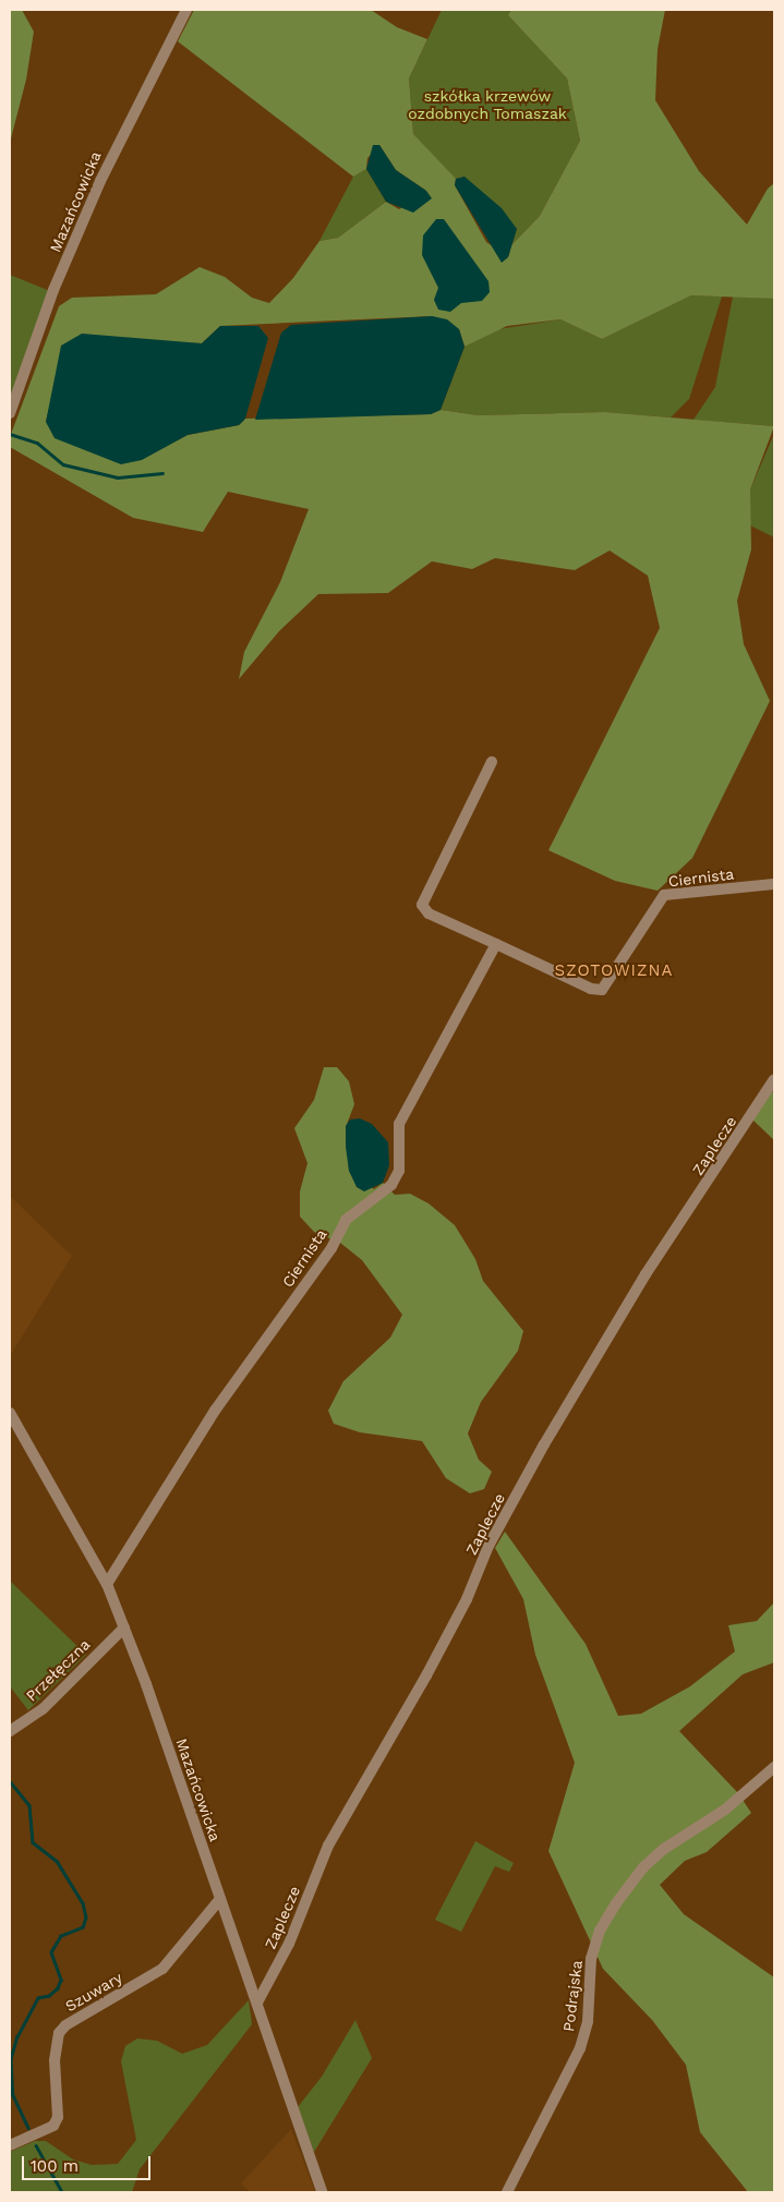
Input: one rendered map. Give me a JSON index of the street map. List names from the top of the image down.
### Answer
{
  "streets": {
    "street": [
      "Mazańcowicka",
      "Ciernista",
      "Zaplecze",
      "Przełęczna",
      "Szuwary",
      "Podrajska"
    ]
  },
  "crossings": [
    ["Mazańcowicka", "Ciernista"],
    ["Mazańcowicka", "Zaplecze"],
    ["Mazańcowicka", "Przełęczna"],
    ["Mazańcowicka", "Szuwary"]
  ],
  "districts": ["SZOTOWIZNA"],
  "parks": ["szkółka krzewów ozdobnych Tomaszak"],
  "scale_bar": "100 m"
}
